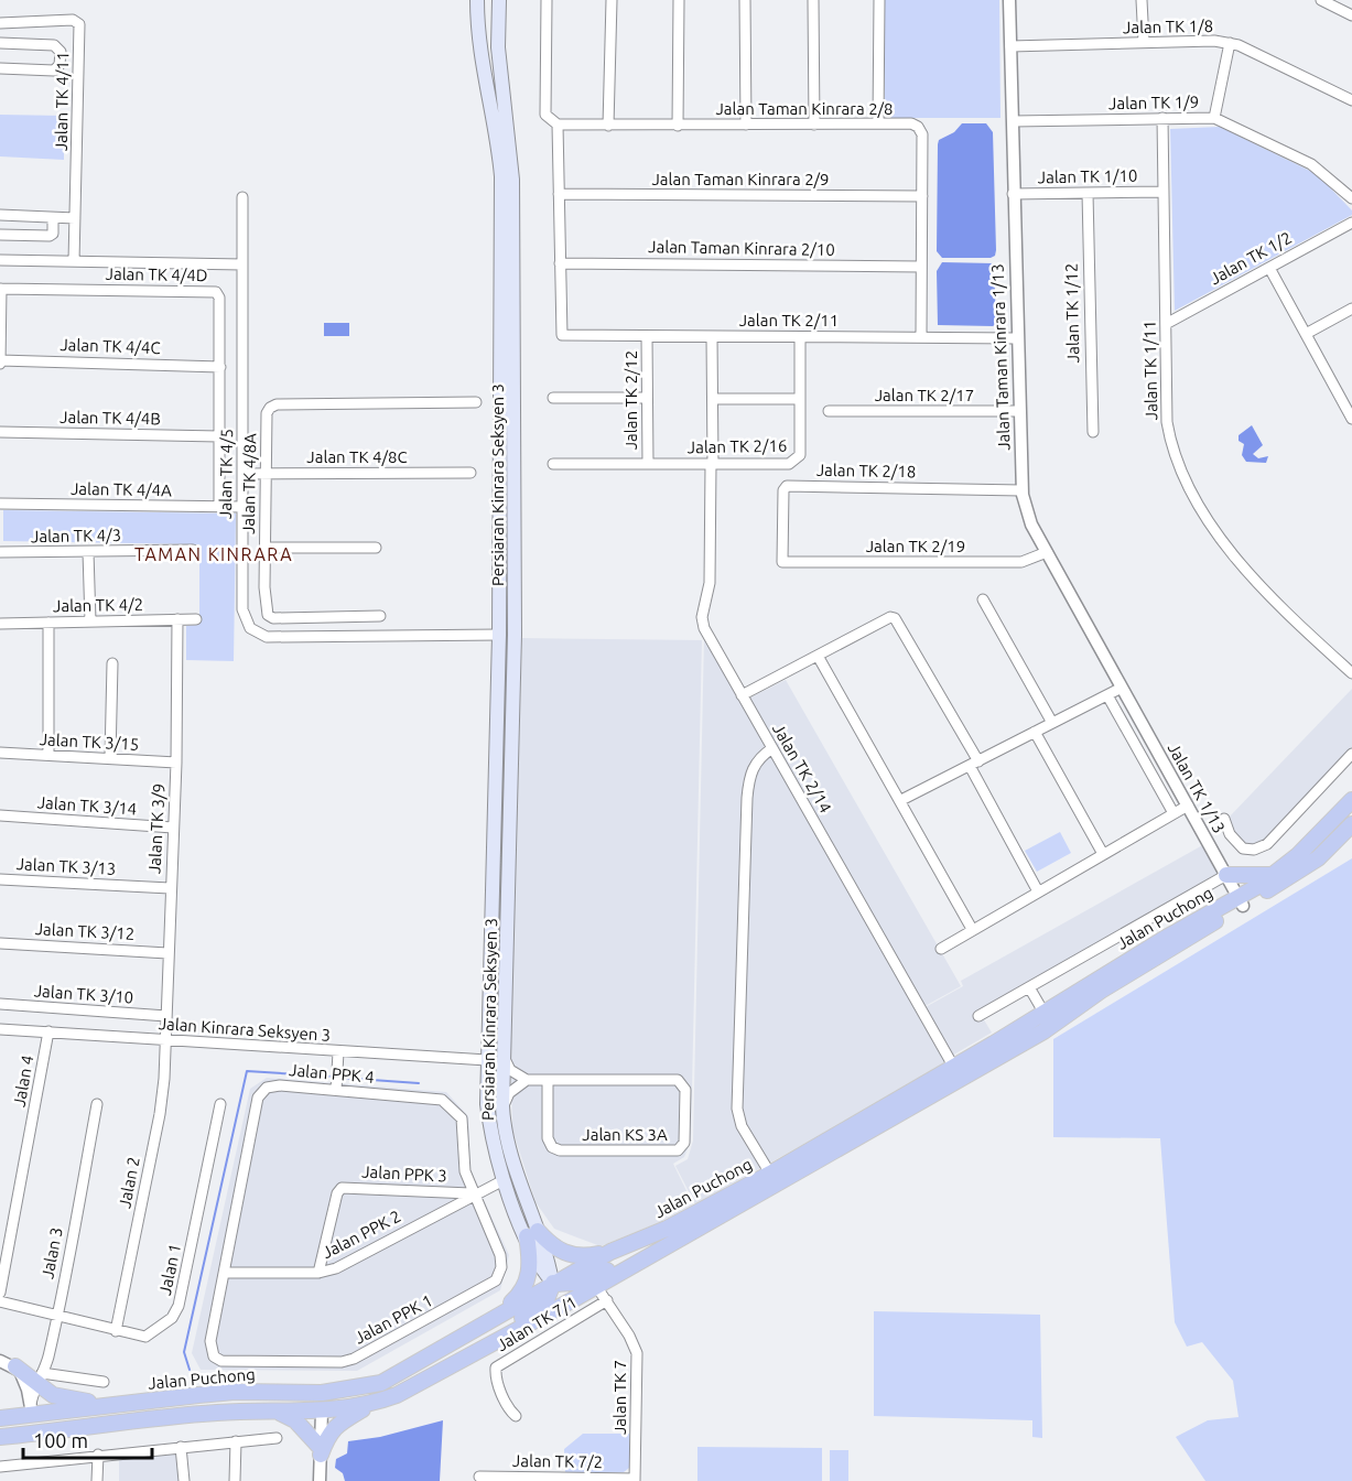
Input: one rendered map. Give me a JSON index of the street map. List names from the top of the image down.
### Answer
{
  "streets": {
    "main road": ["Persiaran Kinrara Seksyen 3", "Jalan Puchong"],
    "street": [
      "Jalan TK 1/8",
      "Jalan TK 4/11",
      "Jalan TK 1/9",
      "Jalan Taman Kinrara 2/8",
      "Jalan TK 1/10",
      "Jalan Taman Kinrara 2/9",
      "Jalan Taman Kinrara 2/10",
      "Jalan TK 1/2",
      "Jalan TK 4/4D",
      "Jalan TK 1/12",
      "Jalan TK 2/11",
      "Jalan TK 4/4C",
      "Jalan Taman Kinrara 1/13",
      "Jalan TK 1/11",
      "Jalan TK 2/17",
      "Jalan TK 2/12",
      "Jalan TK 4/4B",
      "Jalan TK 2/16",
      "Jalan TK 4/8C",
      "Jalan TK 2/18",
      "Jalan TK 4/5",
      "Jalan TK 4/8A",
      "Jalan TK 4/4A",
      "Jalan TK 4/3",
      "Jalan TK 2/19",
      "Jalan TK 4/2",
      "Jalan TK 3/15",
      "Jalan TK 2/14",
      "Jalan TK 1/13",
      "Jalan TK 3/14",
      "Jalan TK 3/9",
      "Jalan TK 3/13",
      "Jalan TK 3/12",
      "Jalan TK 3/10",
      "Jalan Kinrara Seksyen 3",
      "Jalan PPK 4",
      "Jalan 4",
      "Jalan KS 3A",
      "Jalan PPK 3",
      "Jalan 2",
      "Jalan PPK 2",
      "Jalan 3",
      "Jalan 1",
      "Jalan PPK 1",
      "Jalan TK 7/1",
      "Jalan TK 7",
      "Jalan TK 7/2"
    ]
  },
  "crossings": [
    ["Jalan TK 1/8", "Jalan Taman Kinrara 1/13"],
    ["Jalan TK 1/9", "Jalan Taman Kinrara 1/13"],
    ["Jalan TK 1/9", "Jalan TK 1/11"],
    ["Jalan Taman Kinrara 2/8", "Jalan Taman Kinrara 2/9"],
    ["Jalan Taman Kinrara 2/8", "Jalan Taman Kinrara 2/10"],
    ["Jalan Taman Kinrara 2/8", "Jalan TK 2/11"],
    ["Jalan TK 1/10", "Jalan TK 1/12"],
    ["Jalan TK 1/10", "Jalan Taman Kinrara 1/13"],
    ["Jalan TK 1/10", "Jalan TK 1/11"],
    ["Jalan Taman Kinrara 2/10", "Jalan TK 2/11"],
    ["Jalan TK 1/2", "Jalan TK 1/11"],
    ["Jalan TK 4/4D", "Jalan TK 4/4C"],
    ["Jalan TK 4/4D", "Jalan TK 4/4B"],
    ["Jalan TK 4/4D", "Jalan TK 4/4A"],
    ["Jalan TK 2/11", "Jalan Taman Kinrara 1/13"],
    ["Jalan TK 2/11", "Jalan TK 2/12"],
    ["Jalan TK 2/11", "Jalan TK 2/16"],
    ["Jalan TK 2/11", "Jalan TK 2/14"],
    ["Jalan Taman Kinrara 1/13", "Jalan TK 2/17"],
    ["Jalan Taman Kinrara 1/13", "Jalan TK 2/18"],
    ["Jalan Taman Kinrara 1/13", "Jalan TK 2/19"],
    ["Jalan Taman Kinrara 1/13", "Jalan TK 1/13"],
    ["Jalan TK 2/12", "Jalan TK 2/16"],
    ["Jalan TK 2/16", "Jalan TK 2/14"],
    ["Jalan TK 4/8C", "Jalan TK 4/5"],
    ["Jalan TK 4/8C", "Jalan TK 4/8A"],
    ["Jalan TK 2/18", "Jalan TK 2/19"],
    ["Jalan TK 4/5", "Persiaran Kinrara Seksyen 3"],
    ["Jalan TK 4/5", "Jalan TK 4/4A"],
    ["Persiaran Kinrara Seksyen 3", "Jalan Puchong"],
    ["Persiaran Kinrara Seksyen 3", "Jalan Kinrara Seksyen 3"],
    ["Persiaran Kinrara Seksyen 3", "Jalan PPK 2"],
    ["Jalan TK 4/2", "Jalan TK 3/9"],
    ["Jalan TK 3/15", "Jalan TK 3/9"],
    ["Jalan TK 2/14", "Jalan Puchong"],
    ["Jalan TK 1/13", "Jalan Puchong"],
    ["Jalan TK 3/14", "Jalan TK 3/9"],
    ["Jalan TK 3/9", "Jalan TK 3/13"],
    ["Jalan TK 3/9", "Jalan TK 3/12"],
    ["Jalan TK 3/9", "Jalan TK 3/10"],
    ["Jalan TK 3/9", "Jalan Kinrara Seksyen 3"],
    ["Jalan TK 3/9", "Jalan 2"],
    ["Jalan Puchong", "Jalan 3"],
    ["Jalan Puchong", "Jalan TK 7"],
    ["Jalan Kinrara Seksyen 3", "Jalan 4"],
    ["Jalan Kinrara Seksyen 3", "Jalan 2"],
    ["Jalan PPK 4", "Jalan PPK 3"],
    ["Jalan PPK 4", "Jalan PPK 2"],
    ["Jalan PPK 4", "Jalan PPK 1"],
    ["Jalan PPK 3", "Jalan PPK 2"],
    ["Jalan PPK 3", "Jalan PPK 1"],
    ["Jalan 2", "Jalan 1"],
    ["Jalan PPK 2", "Jalan PPK 1"],
    ["Jalan 3", "Jalan 1"],
    ["Jalan TK 7/1", "Jalan TK 7"],
    ["Jalan TK 7", "Jalan TK 7/2"]
  ],
  "districts": ["TAMAN KINRARA"],
  "scale_bar": "100 m"
}
